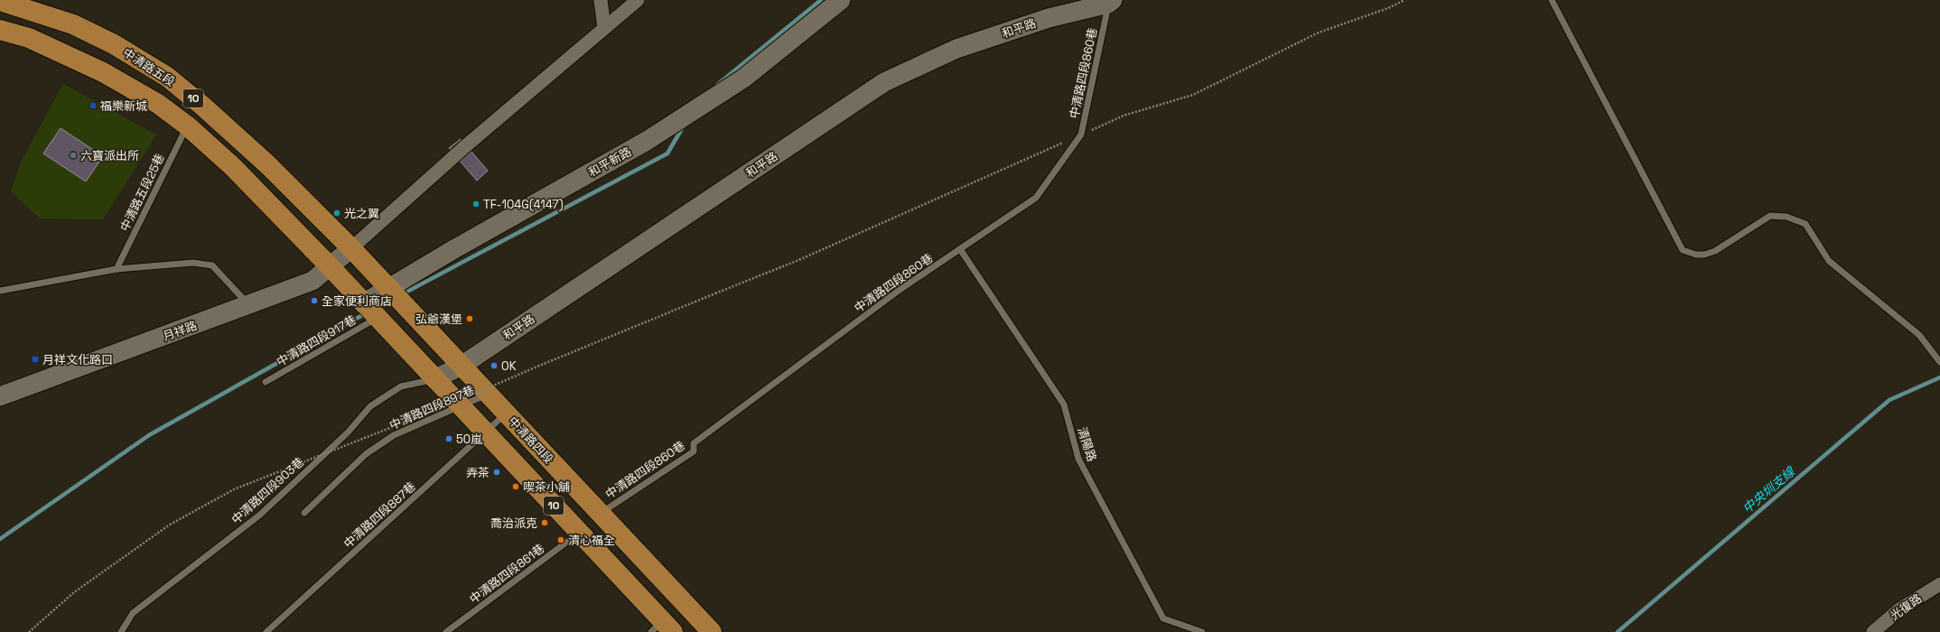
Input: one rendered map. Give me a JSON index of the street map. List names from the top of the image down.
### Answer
{
  "streets": {
    "main road": ["中清路五段", "10", "中清路四段"],
    "street": [
      "和平路",
      "和平新路",
      "月祥路",
      "光復路"
    ],
    "lane": [
      "中清路四段860巷",
      "中清路五段25巷",
      "中清路四段917巷",
      "中清路四段897巷",
      "清陽路",
      "中清路四段903巷",
      "中清路四段887巷",
      "中清路四段861巷"
    ]
  },
  "crossings": [
    ["和平路", "中清路四段860巷"],
    ["和平路", "10"],
    ["和平路", "中清路四段"],
    ["和平路", "中清路四段903巷"],
    ["中清路五段", "月祥路"],
    ["中清路五段", "中清路四段"],
    ["中清路四段860巷", "中清路四段"],
    ["中清路四段860巷", "清陽路"],
    ["10", "和平新路"],
    ["10", "中清路五段25巷"],
    ["10", "月祥路"],
    ["10", "中清路四段917巷"],
    ["10", "中清路四段897巷"],
    ["10", "中清路四段903巷"],
    ["10", "中清路四段887巷"],
    ["10", "中清路四段861巷"],
    ["和平新路", "中清路四段917巷"],
    ["和平新路", "中清路四段"],
    ["月祥路", "中清路四段"],
    ["中清路四段897巷", "中清路四段"],
    ["中清路四段", "中清路四段887巷"]
  ],
  "water": ["中央圳支線"],
  "places": {
    "transit": ["福樂新城", "月祥文化路口"],
    "other": [
      "六寶派出所",
      "TF-104G(4147)",
      "光之翼",
      "全家便利商店",
      "弘爺漢堡",
      "OK",
      "50嵐",
      "弄茶",
      "喫茶小舖",
      "喬治派克",
      "清心福全"
    ]
  }
}
